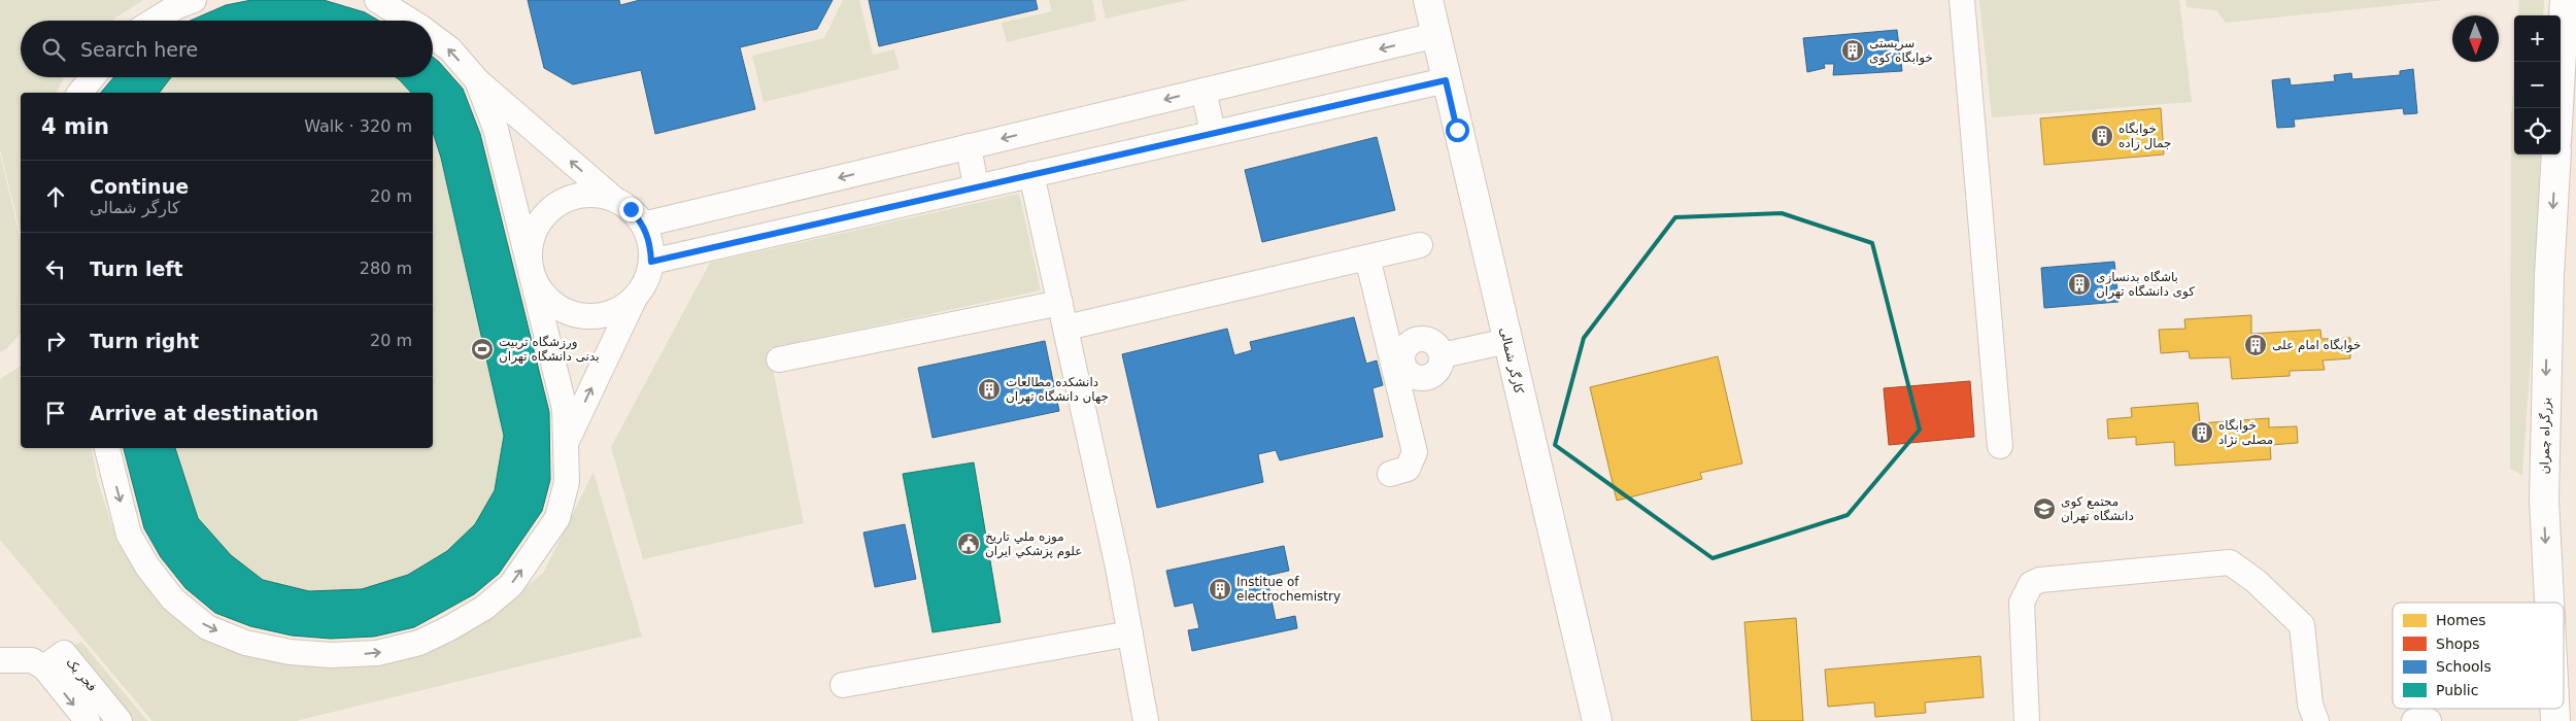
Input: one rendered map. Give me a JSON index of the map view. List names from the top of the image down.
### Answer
{
  "streets": {
    "main road": ["کارگر شمالی", "بزرگراه چمران"],
    "street": ["فجر یک"]
  },
  "one_way": ["بزرگراه چمران", "فجر یک"],
  "places": {
    "building": [
      "سرپستی خوابگاه کوی",
      "خوابگاه جمال زاده",
      "باشگاه بدنسازی کوی دانشگاه تهران",
      "خوابگاه امام علی",
      "دانشکده مطالعات جهان دانشگاه تهران",
      "خوابگاه مصلی نژاد",
      "Institue of electrochemistry"
    ],
    "sports": ["ورزشگاه تربیت بدنی دانشگاه تهران"],
    "school or university": ["مجتمع کوی دانشگاه تهران"],
    "public building": ["موزه ملي تاريخ علوم پزشكي ايران"]
  },
  "legend": [
    "Homes",
    "Shops",
    "Schools",
    "Public"
  ],
  "north": "bottom",
  "page": {
    "map_buttons": ["+", "−"],
    "search": "Search here",
    "heading": ["4 min", "Walk · 320 m"],
    "list": [
      ["Continue", "کارگر شمالی", "20 m"],
      ["Turn left", "280 m"],
      ["Turn right", "20 m"],
      "Arrive at destination"
    ]
  }
}
